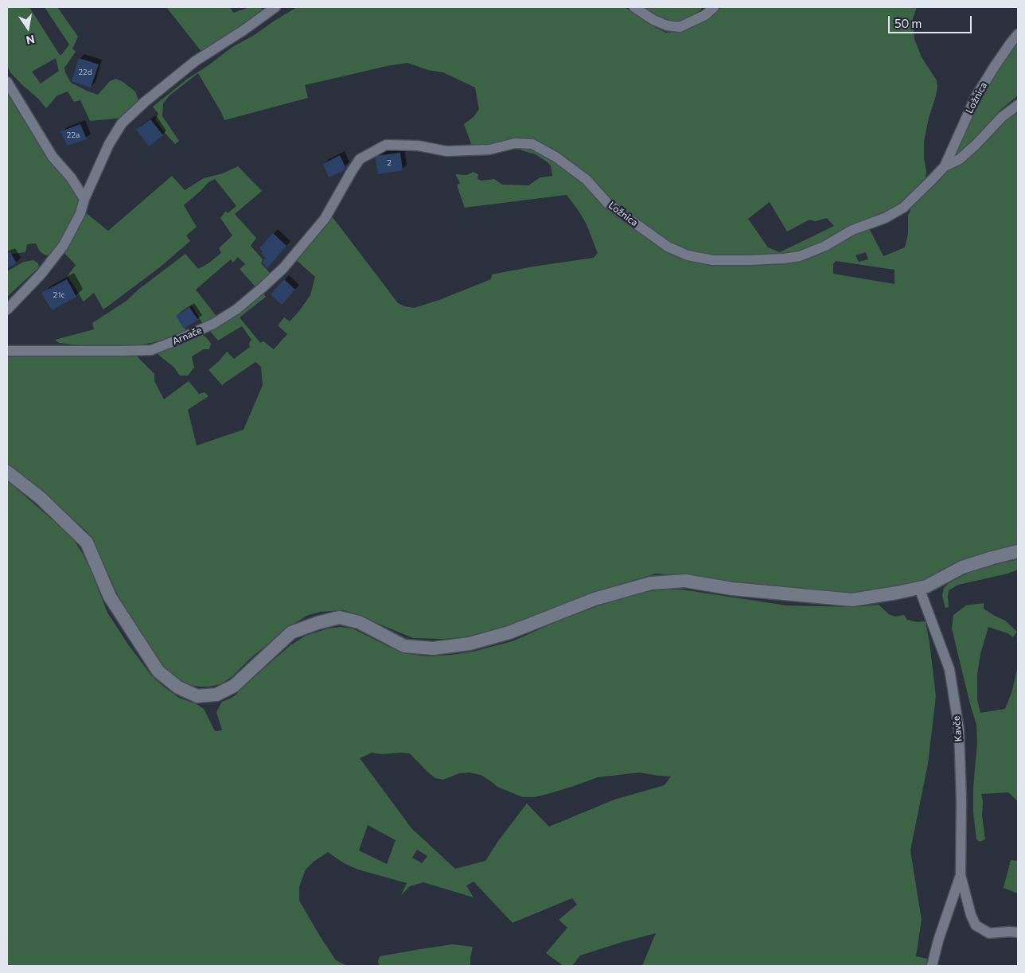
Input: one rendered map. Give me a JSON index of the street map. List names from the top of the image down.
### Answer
{
  "streets": {
    "street": ["Ložnica", "Arnače", "Kavče"]
  },
  "crossings": [
    ["Ložnica", "Arnače"]
  ],
  "house_numbers": [
    "22d",
    "22a",
    "2",
    "21c"
  ],
  "scale_bar": "50 m",
  "north": "bottom"
}
